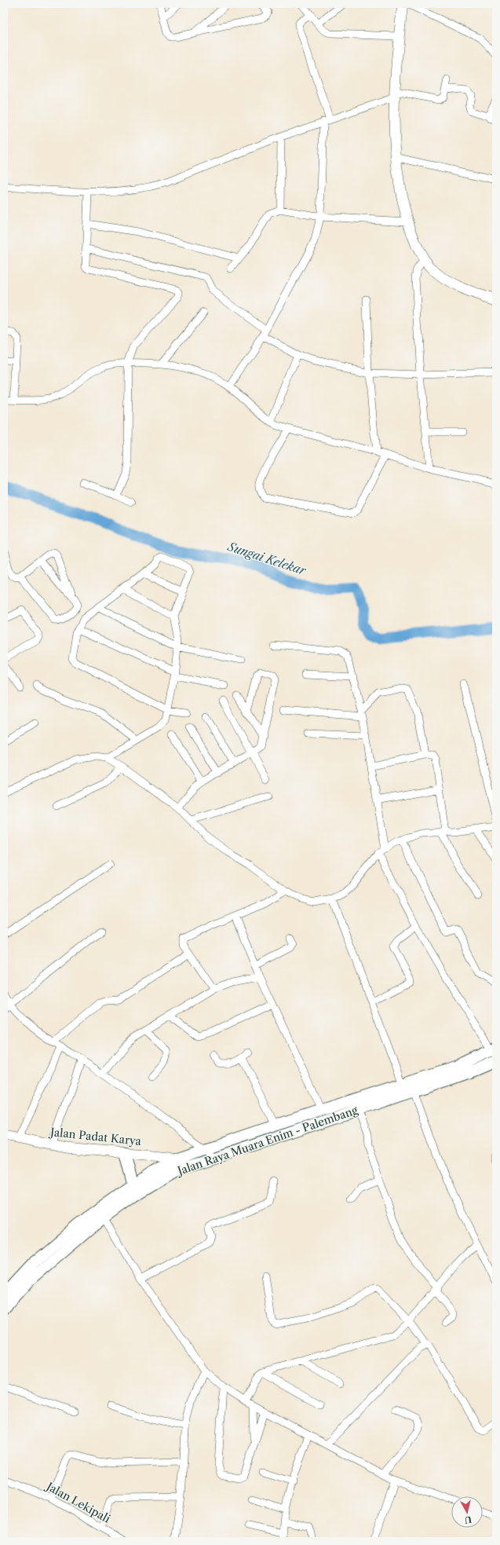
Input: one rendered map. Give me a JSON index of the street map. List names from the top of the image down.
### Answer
{
  "streets": {
    "main road": ["Jalan Raya Muara Enim - Palembang"],
    "street": ["Jalan Padat Karya", "Jalan Lekipali"]
  },
  "crossings": [
    ["Jalan Padat Karya", "Jalan Raya Muara Enim - Palembang"]
  ],
  "water": ["Sungai Kelekar"],
  "north": "bottom"
}
